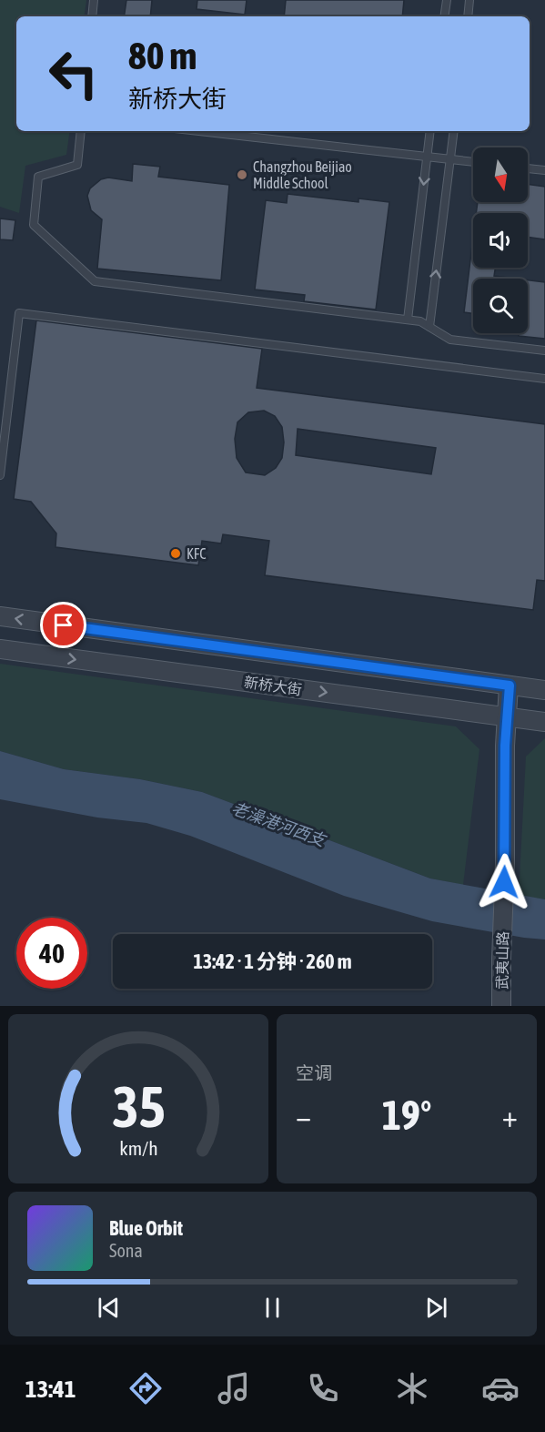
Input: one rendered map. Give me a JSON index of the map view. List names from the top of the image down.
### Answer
{
  "streets": {
    "street": ["新桥大街", "武夷山路"]
  },
  "crossings": [
    ["新桥大街", "武夷山路"]
  ],
  "water": ["老澡港河西支"],
  "places": ["Changzhou Beijiao Middle School", "KFC"],
  "north": "bottom",
  "page": {
    "turn": ["80 m", "新桥大街"],
    "limit": "40",
    "trip": "13:42 · 1 分钟 · 260 m",
    "tile": "空调",
    "heat": ["−", "19°", "+"],
    "song": ["Blue Orbit", "Sona"],
    "tabs": "13:41",
    "gauge": ["35", "km/h"]
  }
}
